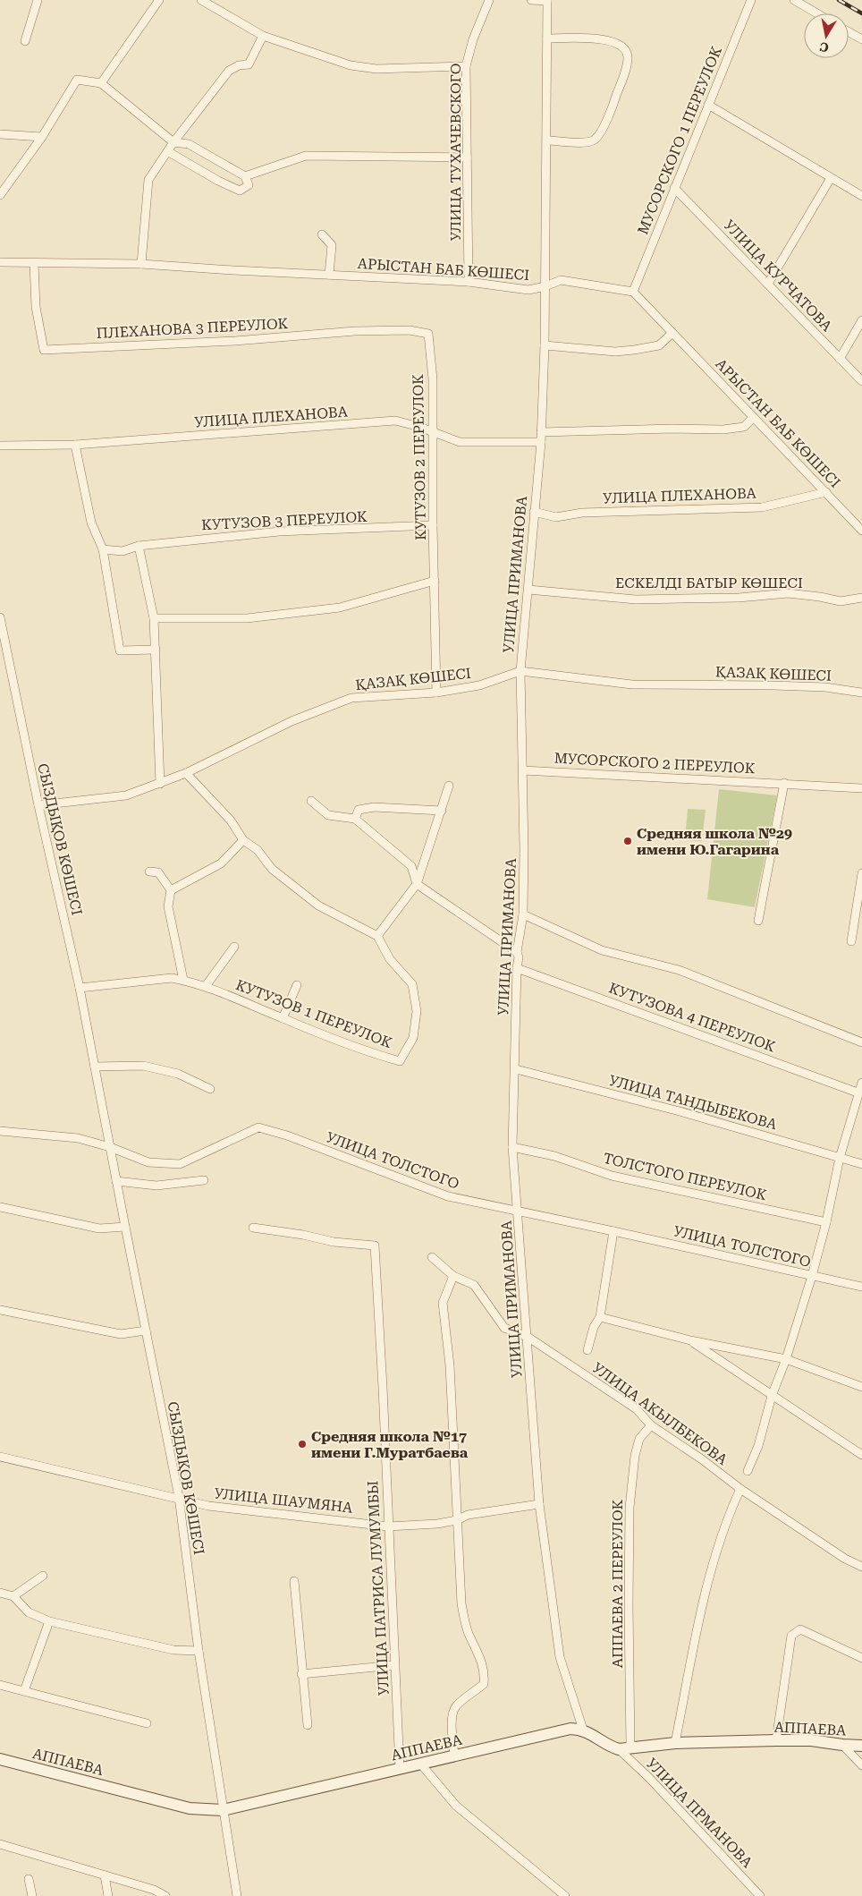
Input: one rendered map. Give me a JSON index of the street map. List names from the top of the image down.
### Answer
{
  "streets": {
    "street": [
      "МУСОРСКОГО 1 ПЕРЕУЛОК",
      "УЛИЦА ТУХАЧЕВСКОГО",
      "АРЫСТАН БАБ КӨШЕСІ",
      "УЛИЦА КУРЧАТОВА",
      "ПЛЕХАНОВА 3 ПЕРЕУЛОК",
      "УЛИЦА ПЛЕХАНОВА",
      "КУТУЗОВ 2 ПЕРЕУЛОК",
      "КУТУЗОВ 3 ПЕРЕУЛОК",
      "УЛИЦА ПРИМАНОВА",
      "ЕСКЕЛДІ БАТЫР КӨШЕСІ",
      "ҚАЗАҚ КӨШЕСІ",
      "МУСОРСКОГО 2 ПЕРЕУЛОК",
      "СЫЗДЫҚОВ КӨШЕСІ",
      "КУТУЗОВ 1 ПЕРЕУЛОК",
      "КУТУЗОВА 4 ПЕРЕУЛОК",
      "УЛИЦА ТАНДЫБЕКОВА",
      "УЛИЦА ТОЛСТОГО",
      "ТОЛСТОГО ПЕРЕУЛОК",
      "УЛИЦА АКЫЛБЕКОВА",
      "УЛИЦА ШАУМЯНА",
      "АППАЕВА 2 ПЕРЕУЛОК",
      "УЛИЦА ПАТРИСА ЛУМУМБЫ",
      "АППАЕВА",
      "УЛИЦА ПРМАНОВА"
    ]
  },
  "crossings": [
    ["МУСОРСКОГО 1 ПЕРЕУЛОК", "АРЫСТАН БАБ КӨШЕСІ"],
    ["МУСОРСКОГО 1 ПЕРЕУЛОК", "УЛИЦА КУРЧАТОВА"],
    ["УЛИЦА ТУХАЧЕВСКОГО", "АРЫСТАН БАБ КӨШЕСІ"],
    ["АРЫСТАН БАБ КӨШЕСІ", "ПЛЕХАНОВА 3 ПЕРЕУЛОК"],
    ["АРЫСТАН БАБ КӨШЕСІ", "УЛИЦА ПЛЕХАНОВА"],
    ["АРЫСТАН БАБ КӨШЕСІ", "УЛИЦА ПРИМАНОВА"],
    ["ПЛЕХАНОВА 3 ПЕРЕУЛОК", "КУТУЗОВ 2 ПЕРЕУЛОК"],
    ["УЛИЦА ПЛЕХАНОВА", "КУТУЗОВ 2 ПЕРЕУЛОК"],
    ["УЛИЦА ПЛЕХАНОВА", "УЛИЦА ПРИМАНОВА"],
    ["КУТУЗОВ 2 ПЕРЕУЛОК", "КУТУЗОВ 3 ПЕРЕУЛОК"],
    ["КУТУЗОВ 2 ПЕРЕУЛОК", "ҚАЗАҚ КӨШЕСІ"],
    ["УЛИЦА ПРИМАНОВА", "ЕСКЕЛДІ БАТЫР КӨШЕСІ"],
    ["УЛИЦА ПРИМАНОВА", "ҚАЗАҚ КӨШЕСІ"],
    ["УЛИЦА ПРИМАНОВА", "МУСОРСКОГО 2 ПЕРЕУЛОК"],
    ["УЛИЦА ПРИМАНОВА", "КУТУЗОВА 4 ПЕРЕУЛОК"],
    ["УЛИЦА ПРИМАНОВА", "УЛИЦА ТАНДЫБЕКОВА"],
    ["УЛИЦА ПРИМАНОВА", "УЛИЦА ТОЛСТОГО"],
    ["УЛИЦА ПРИМАНОВА", "ТОЛСТОГО ПЕРЕУЛОК"],
    ["УЛИЦА ПРИМАНОВА", "УЛИЦА АКЫЛБЕКОВА"],
    ["УЛИЦА ПРИМАНОВА", "УЛИЦА ШАУМЯНА"],
    ["УЛИЦА ПРИМАНОВА", "АППАЕВА"],
    ["ҚАЗАҚ КӨШЕСІ", "СЫЗДЫҚОВ КӨШЕСІ"],
    ["СЫЗДЫҚОВ КӨШЕСІ", "КУТУЗОВ 1 ПЕРЕУЛОК"],
    ["СЫЗДЫҚОВ КӨШЕСІ", "УЛИЦА ТОЛСТОГО"],
    ["СЫЗДЫҚОВ КӨШЕСІ", "УЛИЦА ШАУМЯНА"],
    ["СЫЗДЫҚОВ КӨШЕСІ", "АППАЕВА"],
    ["УЛИЦА АКЫЛБЕКОВА", "АППАЕВА 2 ПЕРЕУЛОК"],
    ["УЛИЦА ШАУМЯНА", "УЛИЦА ПАТРИСА ЛУМУМБЫ"],
    ["АППАЕВА 2 ПЕРЕУЛОК", "АППАЕВА"],
    ["УЛИЦА ПАТРИСА ЛУМУМБЫ", "АППАЕВА"],
    ["АППАЕВА", "УЛИЦА ПРМАНОВА"]
  ],
  "places": ["Средняя школа №29 имени Ю.Гагарина", "Средняя школа №17 имени Г.Муратбаева"],
  "north": "bottom"
}
